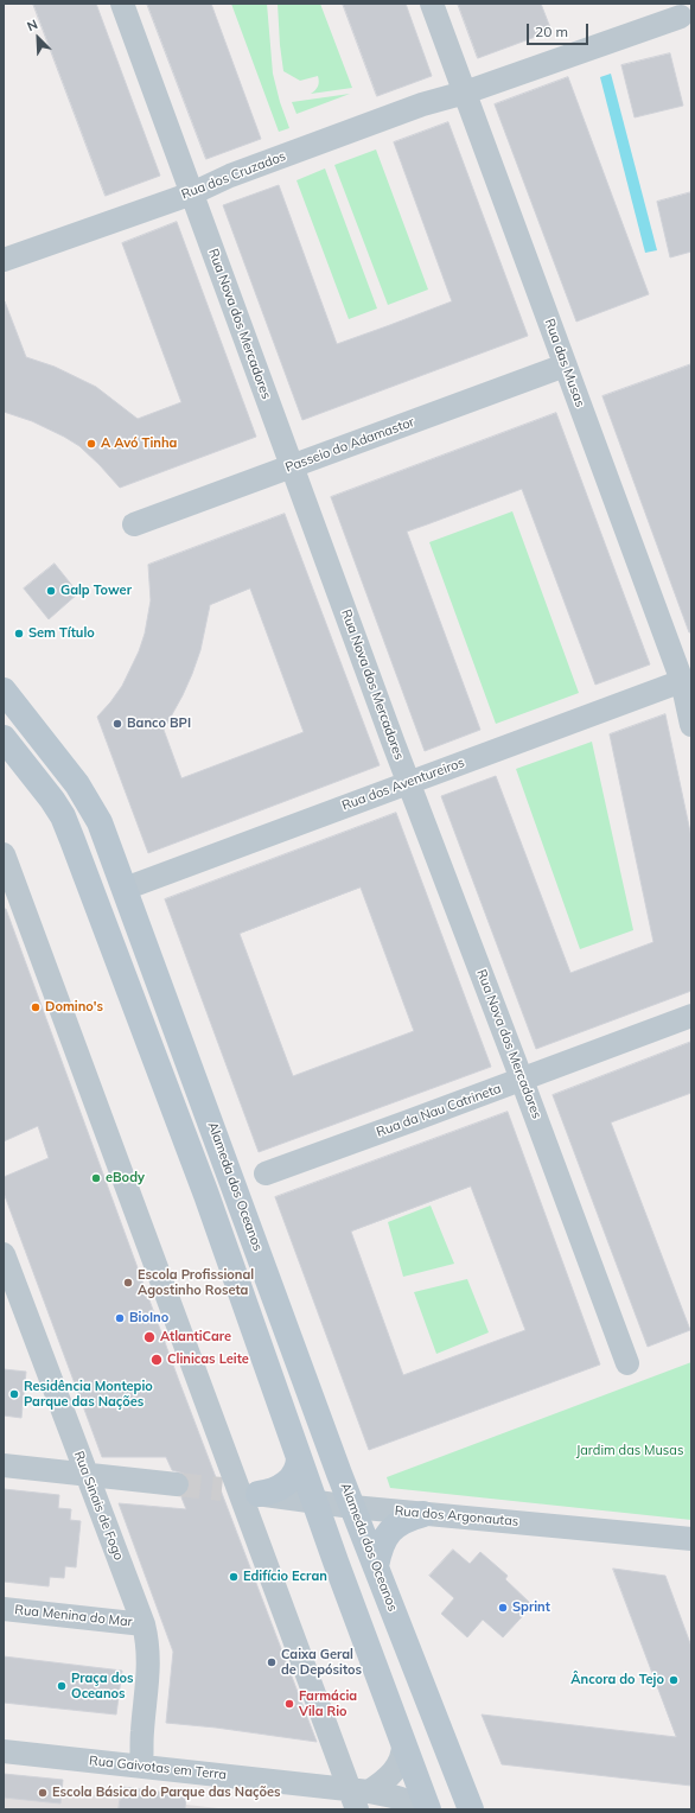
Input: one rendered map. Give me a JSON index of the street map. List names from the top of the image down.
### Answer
{
  "streets": {
    "main road": ["Alameda dos Oceanos"],
    "street": [
      "Rua dos Cruzados",
      "Rua Nova dos Mercadores",
      "Rua das Musas",
      "Passeio do Adamastor",
      "Rua dos Aventureiros",
      "Rua da Nau Catrineta",
      "Rua Sinais de Fogo",
      "Rua dos Argonautas",
      "Rua Menina do Mar",
      "Rua Gaivotas em Terra"
    ]
  },
  "crossings": [
    ["Rua dos Cruzados", "Rua Nova dos Mercadores"],
    ["Rua dos Cruzados", "Rua das Musas"],
    ["Rua Nova dos Mercadores", "Passeio do Adamastor"],
    ["Rua Nova dos Mercadores", "Rua dos Aventureiros"],
    ["Rua Nova dos Mercadores", "Rua da Nau Catrineta"],
    ["Rua das Musas", "Passeio do Adamastor"],
    ["Rua das Musas", "Rua dos Aventureiros"],
    ["Rua dos Aventureiros", "Alameda dos Oceanos"],
    ["Alameda dos Oceanos", "Rua dos Argonautas"],
    ["Rua Sinais de Fogo", "Rua Menina do Mar"],
    ["Rua Sinais de Fogo", "Rua Gaivotas em Terra"]
  ],
  "parks": ["Jardim das Musas"],
  "places": [
    "A Avó Tinha",
    "Galp Tower",
    "Sem Título",
    "Banco BPI",
    "Domino's",
    "eBody",
    "Escola Profissional Agostinho Roseta",
    "BioIno",
    "AtlantiCare",
    "Clinicas Leite",
    "Residência Montepio Parque das Nações",
    "Edifício Ecran",
    "Sprint",
    "Caixa Geral de Depósitos",
    "Âncora do Tejo",
    "Praça dos Oceanos",
    "Farmácia Vila Rio",
    "Escola Básica do Parque das Nações"
  ],
  "scale_bar": "20 m",
  "north": "top left"
}
